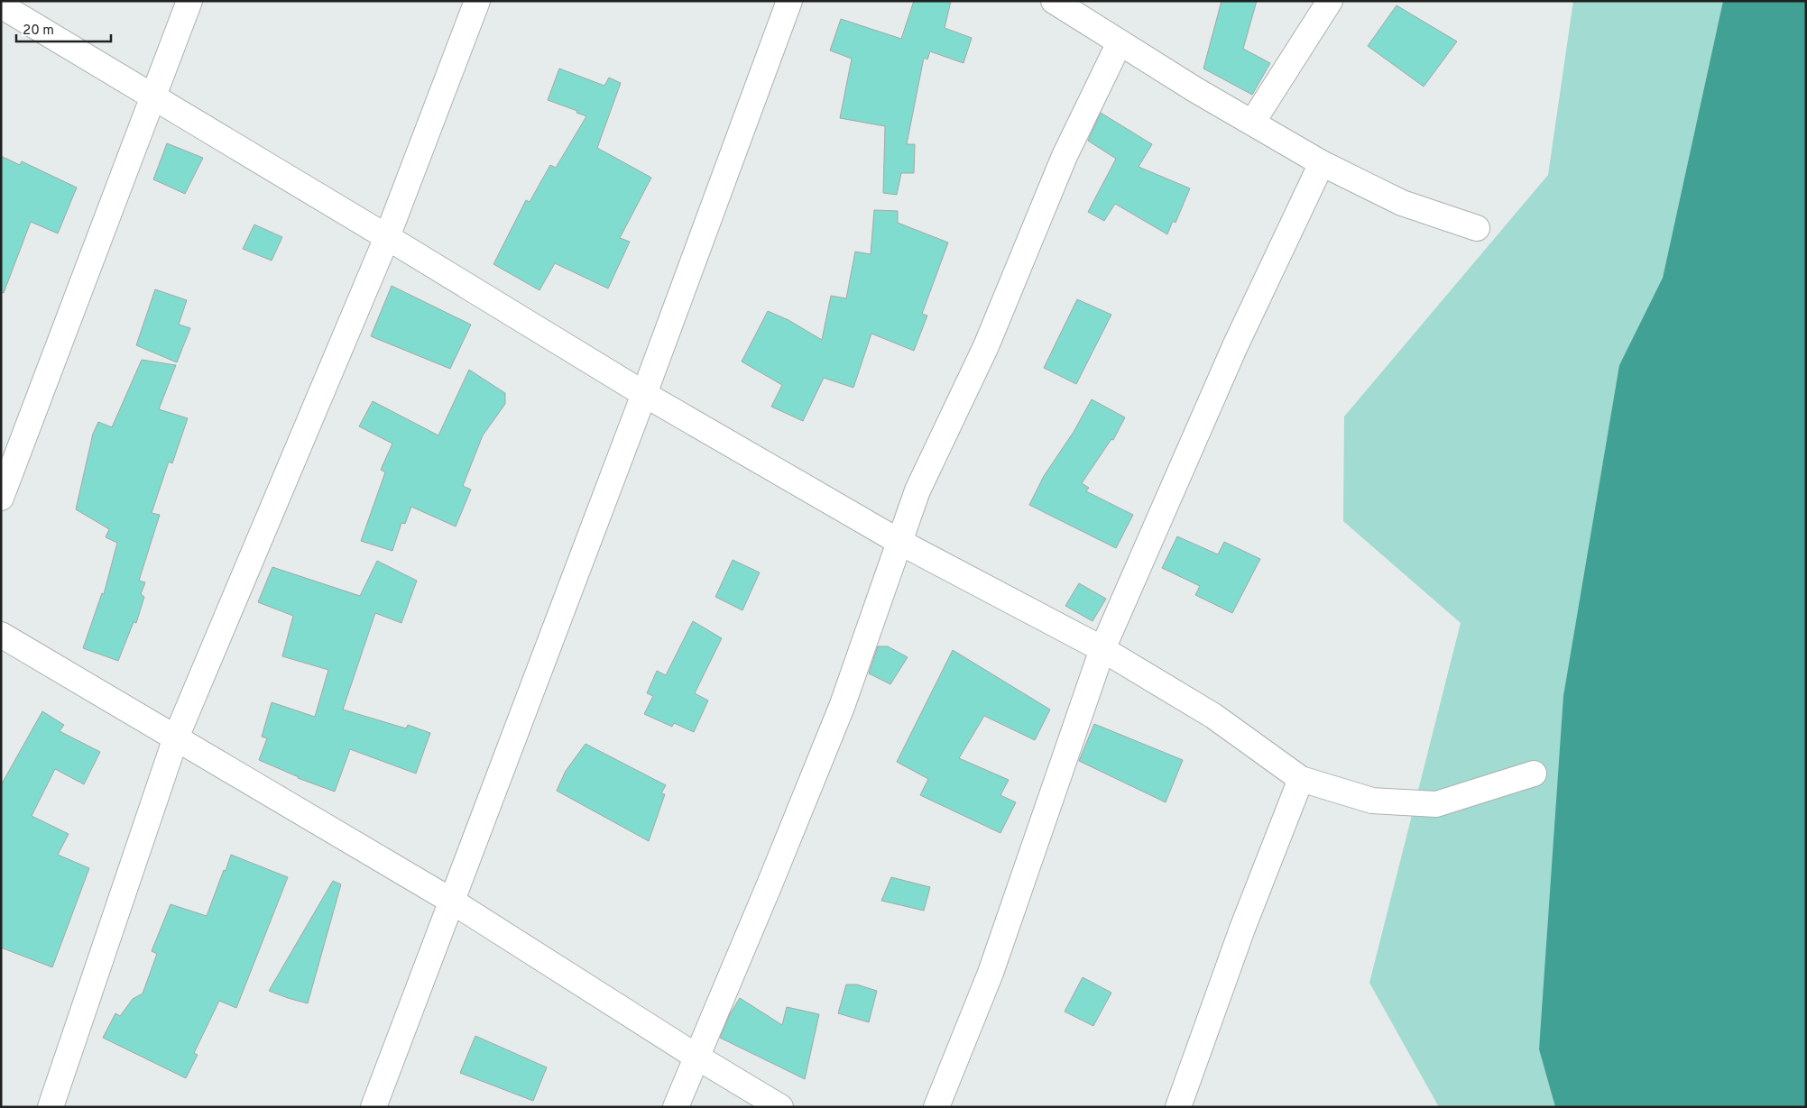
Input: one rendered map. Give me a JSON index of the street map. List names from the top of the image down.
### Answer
{
  "scale_bar": "20 m"
}
